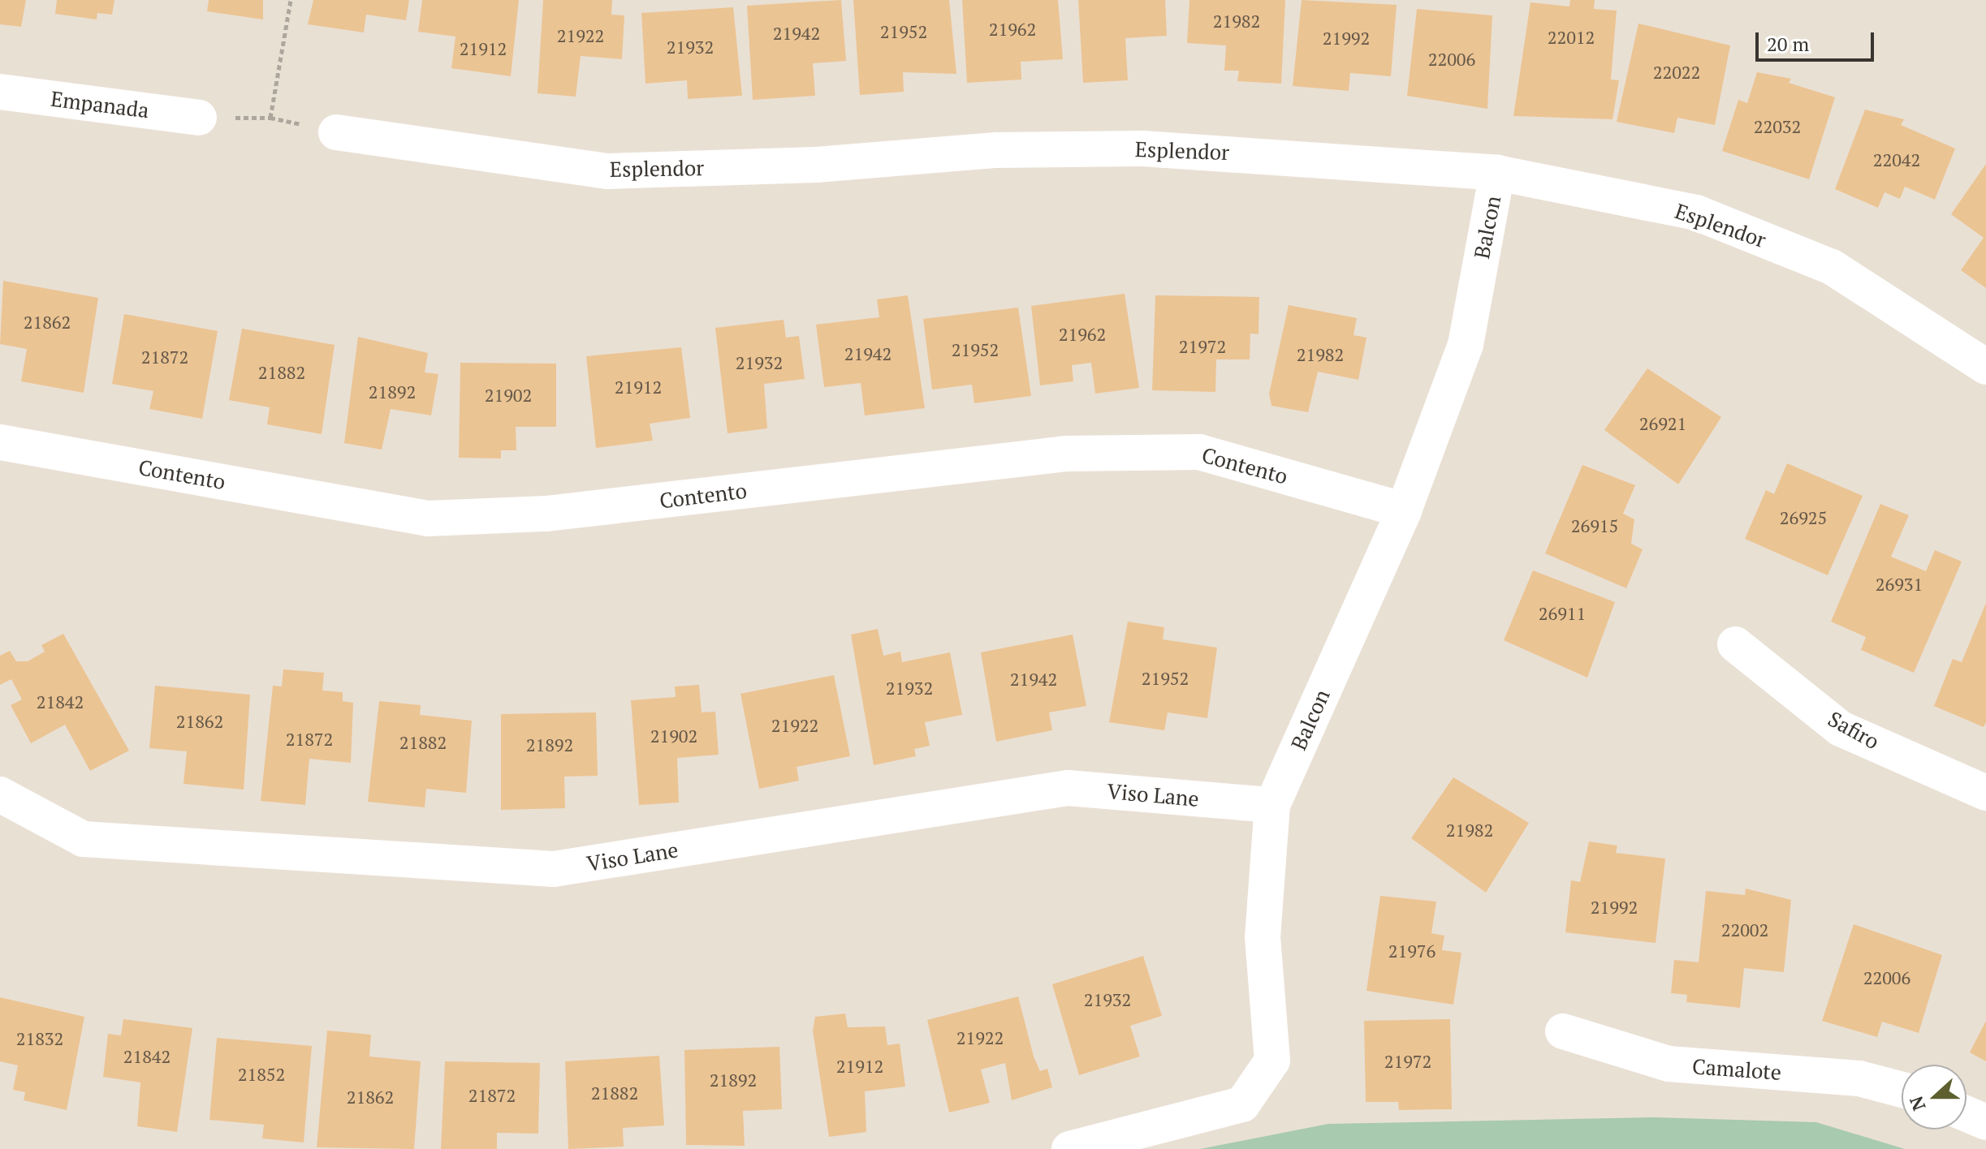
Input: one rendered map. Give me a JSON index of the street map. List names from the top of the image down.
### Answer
{
  "streets": {
    "street": [
      "Empanada",
      "Esplendor",
      "Balcon",
      "Contento",
      "Safiro",
      "Viso Lane",
      "Camalote"
    ]
  },
  "crossings": [
    ["Esplendor", "Balcon"],
    ["Balcon", "Contento"],
    ["Balcon", "Viso Lane"]
  ],
  "house_numbers": [
    "21982",
    "21962",
    "21952",
    "21942",
    "21922",
    "22012",
    "21992",
    "21932",
    "21912",
    "22006",
    "22022",
    "22032",
    "22042",
    "21862",
    "21962",
    "21972",
    "21952",
    "21942",
    "21982",
    "21872",
    "21932",
    "21882",
    "21912",
    "21892",
    "21902",
    "26921",
    "26925",
    "26915",
    "26931",
    "26911",
    "21952",
    "21942",
    "21932",
    "21842",
    "21862",
    "21922",
    "21902",
    "21872",
    "21882",
    "21892",
    "21982",
    "21992",
    "22002",
    "21976",
    "22006",
    "21932",
    "21922",
    "21832",
    "21842",
    "21972",
    "21912",
    "21852",
    "21892",
    "21882",
    "21872",
    "21862"
  ],
  "scale_bar": "20 m",
  "north": "left"
}
